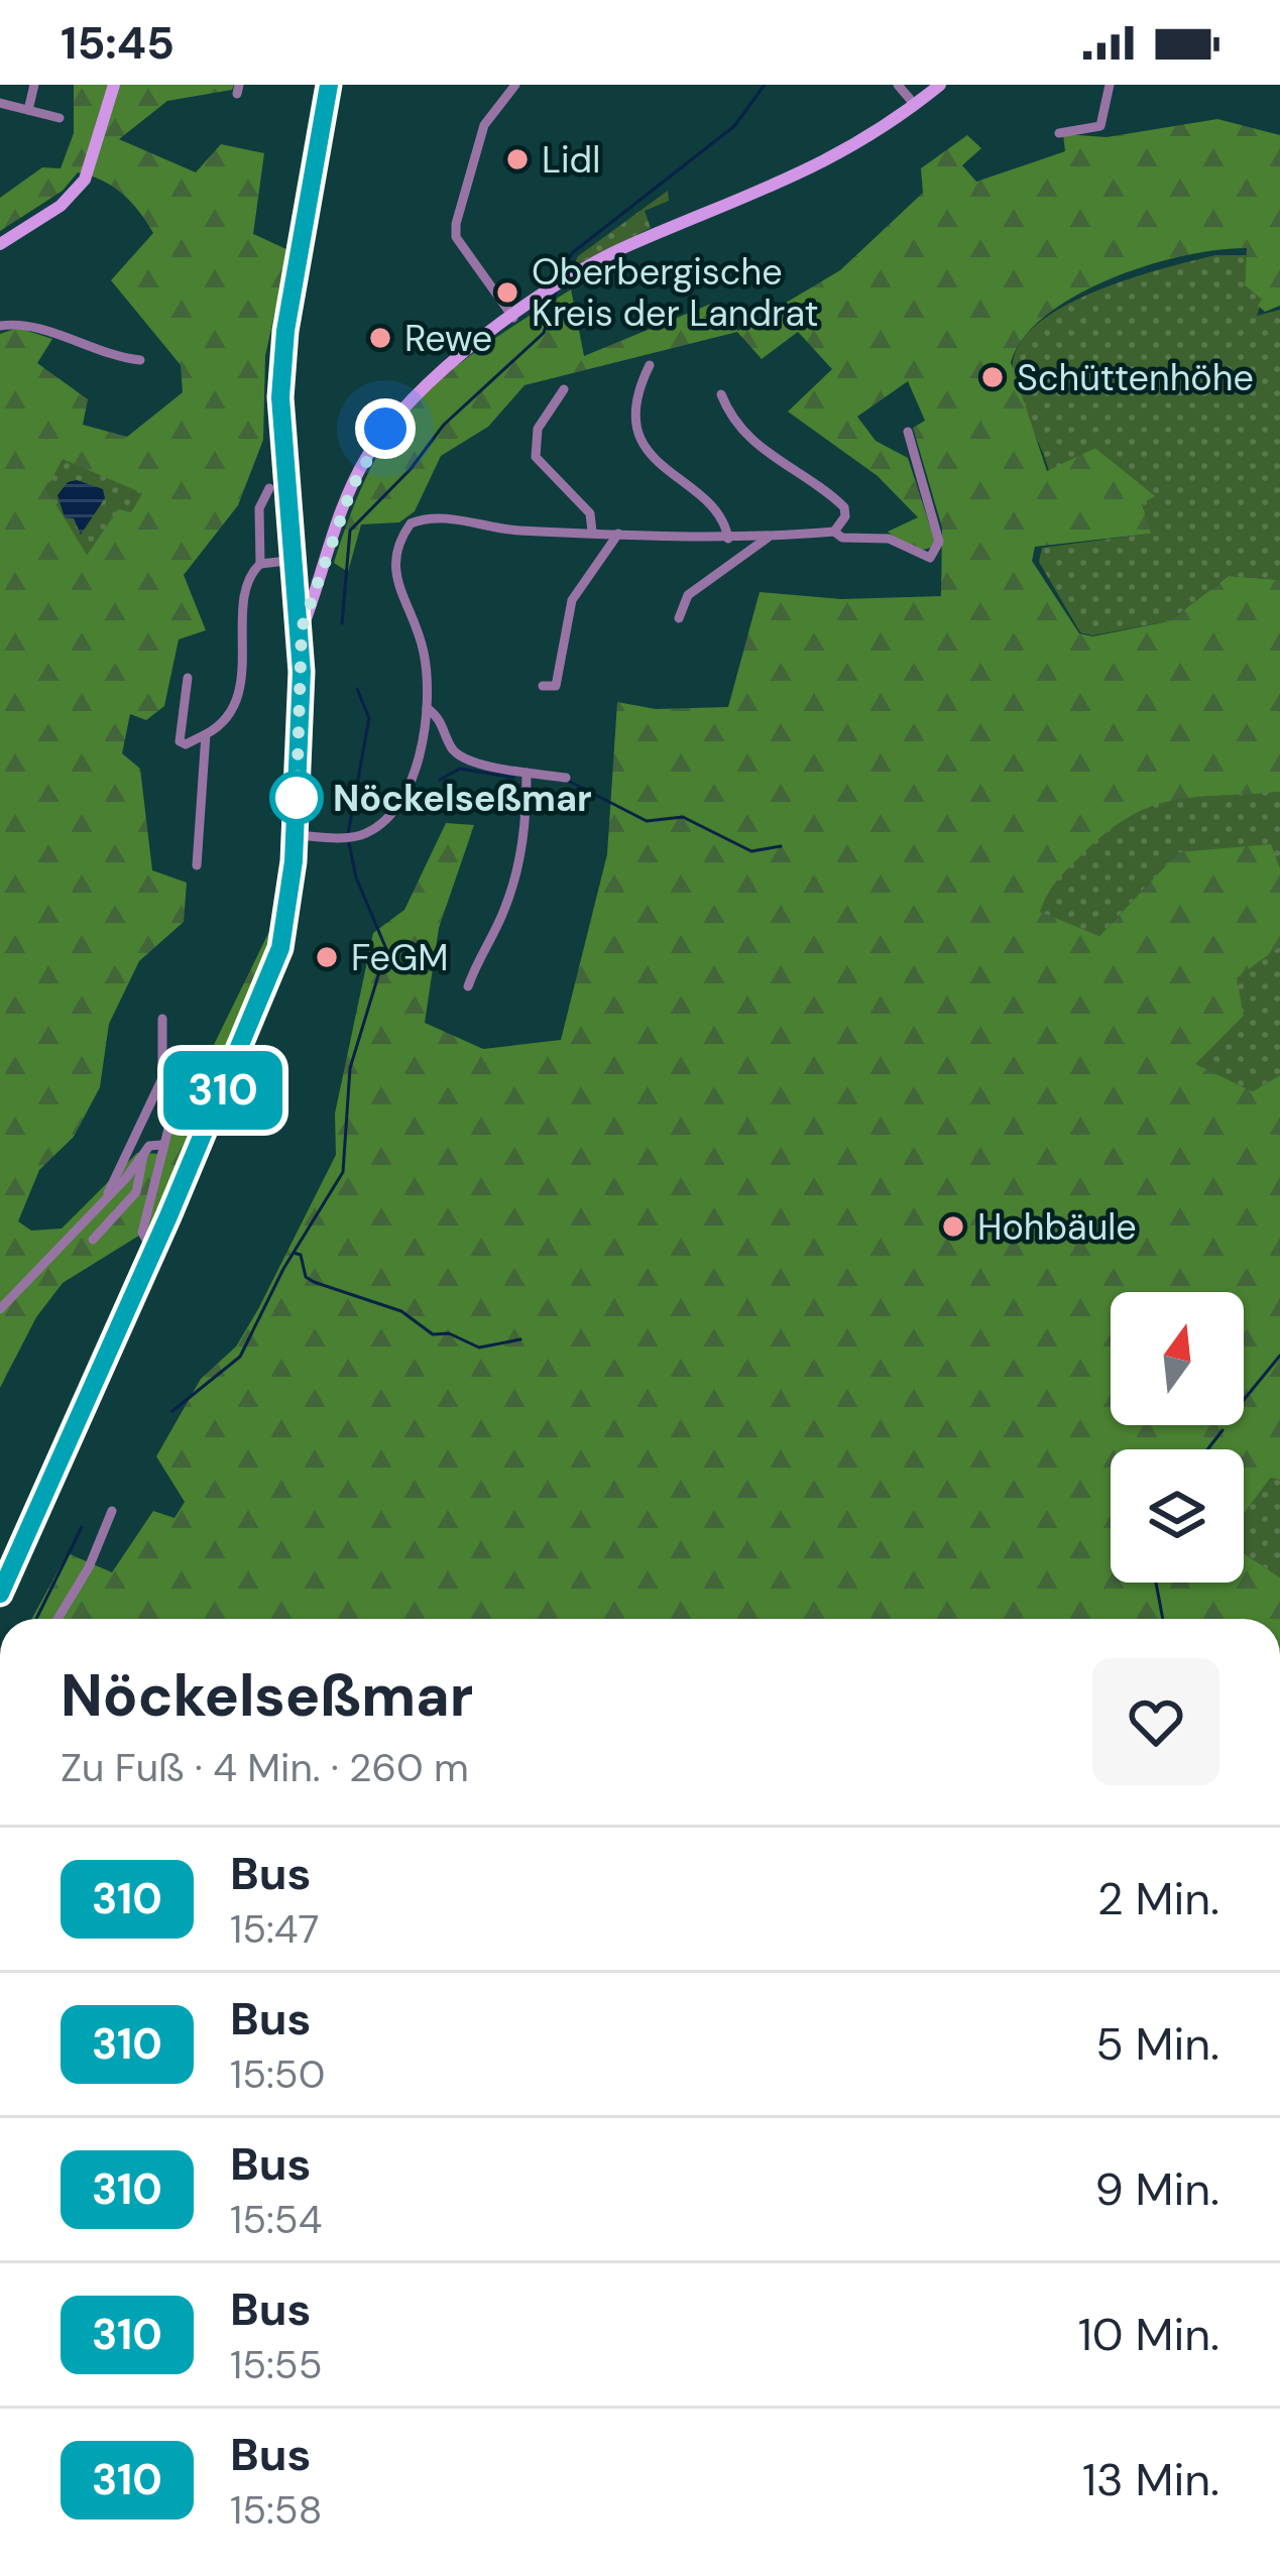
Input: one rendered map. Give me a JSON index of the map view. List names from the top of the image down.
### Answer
{
  "places": [
    "Lidl",
    "Oberbergische Kreis der Landrat",
    "Rewe",
    "Schüttenhöhe",
    "Nöckelseßmar",
    "FeGM",
    "Hohbäule"
  ],
  "lines": ["bus line 310"],
  "north": "top",
  "page": {
    "status": "15:45",
    "on_map": "310",
    "heading": ["Nöckelseßmar", "Zu Fuß · 4 Min. · 260 m"],
    "list": [
      {
        "mark": "310",
        "name": "Bus",
        "note": "15:47",
        "value": "2 Min."
      },
      {
        "mark": "310",
        "name": "Bus",
        "note": "15:50",
        "value": "5 Min."
      },
      {
        "mark": "310",
        "name": "Bus",
        "note": "15:54",
        "value": "9 Min."
      },
      {
        "mark": "310",
        "name": "Bus",
        "note": "15:55",
        "value": "10 Min."
      },
      {
        "mark": "310",
        "name": "Bus",
        "note": "15:58",
        "value": "13 Min."
      }
    ]
  }
}
